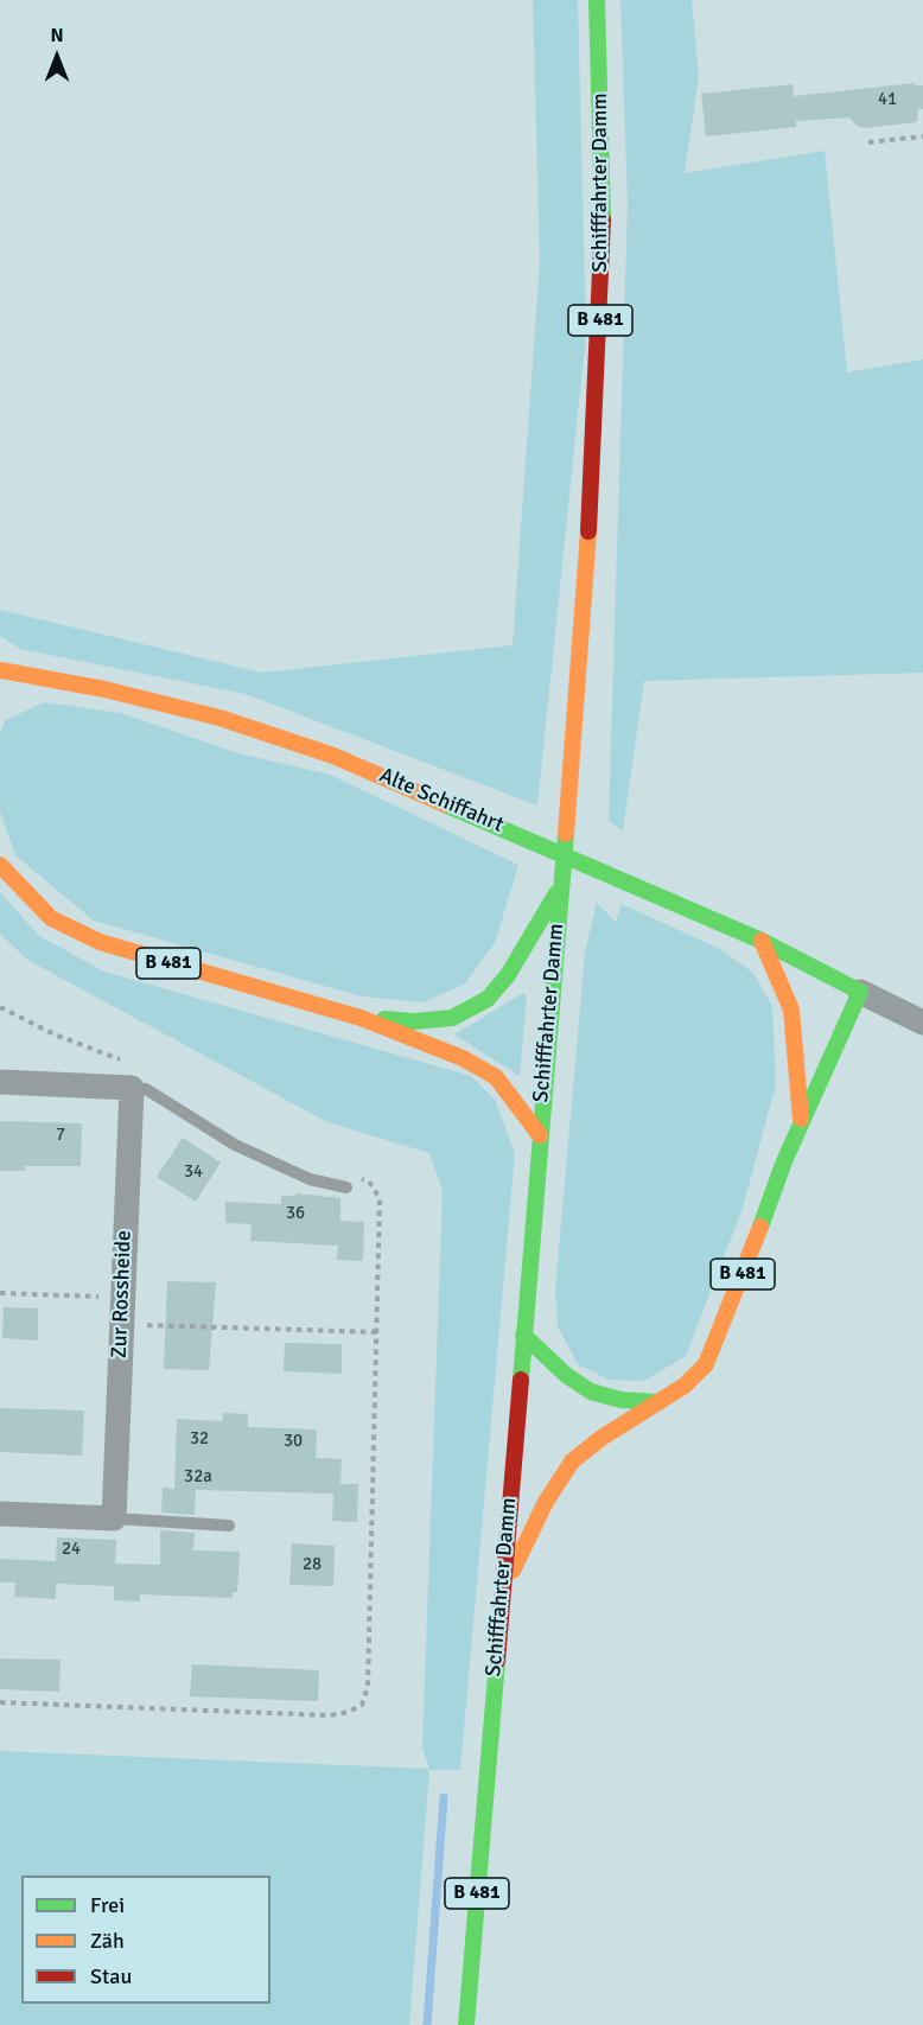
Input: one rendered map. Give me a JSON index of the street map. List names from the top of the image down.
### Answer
{
  "streets": {
    "main road": ["Schifffahrter Damm", "B 481", "Alte Schiffahrt"],
    "street": ["Zur Rossheide"]
  },
  "crossings": [
    ["Schifffahrter Damm", "B 481"],
    ["B 481", "Alte Schiffahrt"]
  ],
  "house_numbers": [
    "41",
    "7",
    "34",
    "36",
    "32",
    "30",
    "32a",
    "24",
    "28"
  ],
  "legend": ["Frei", "Zäh", "Stau"],
  "north": "top"
}
